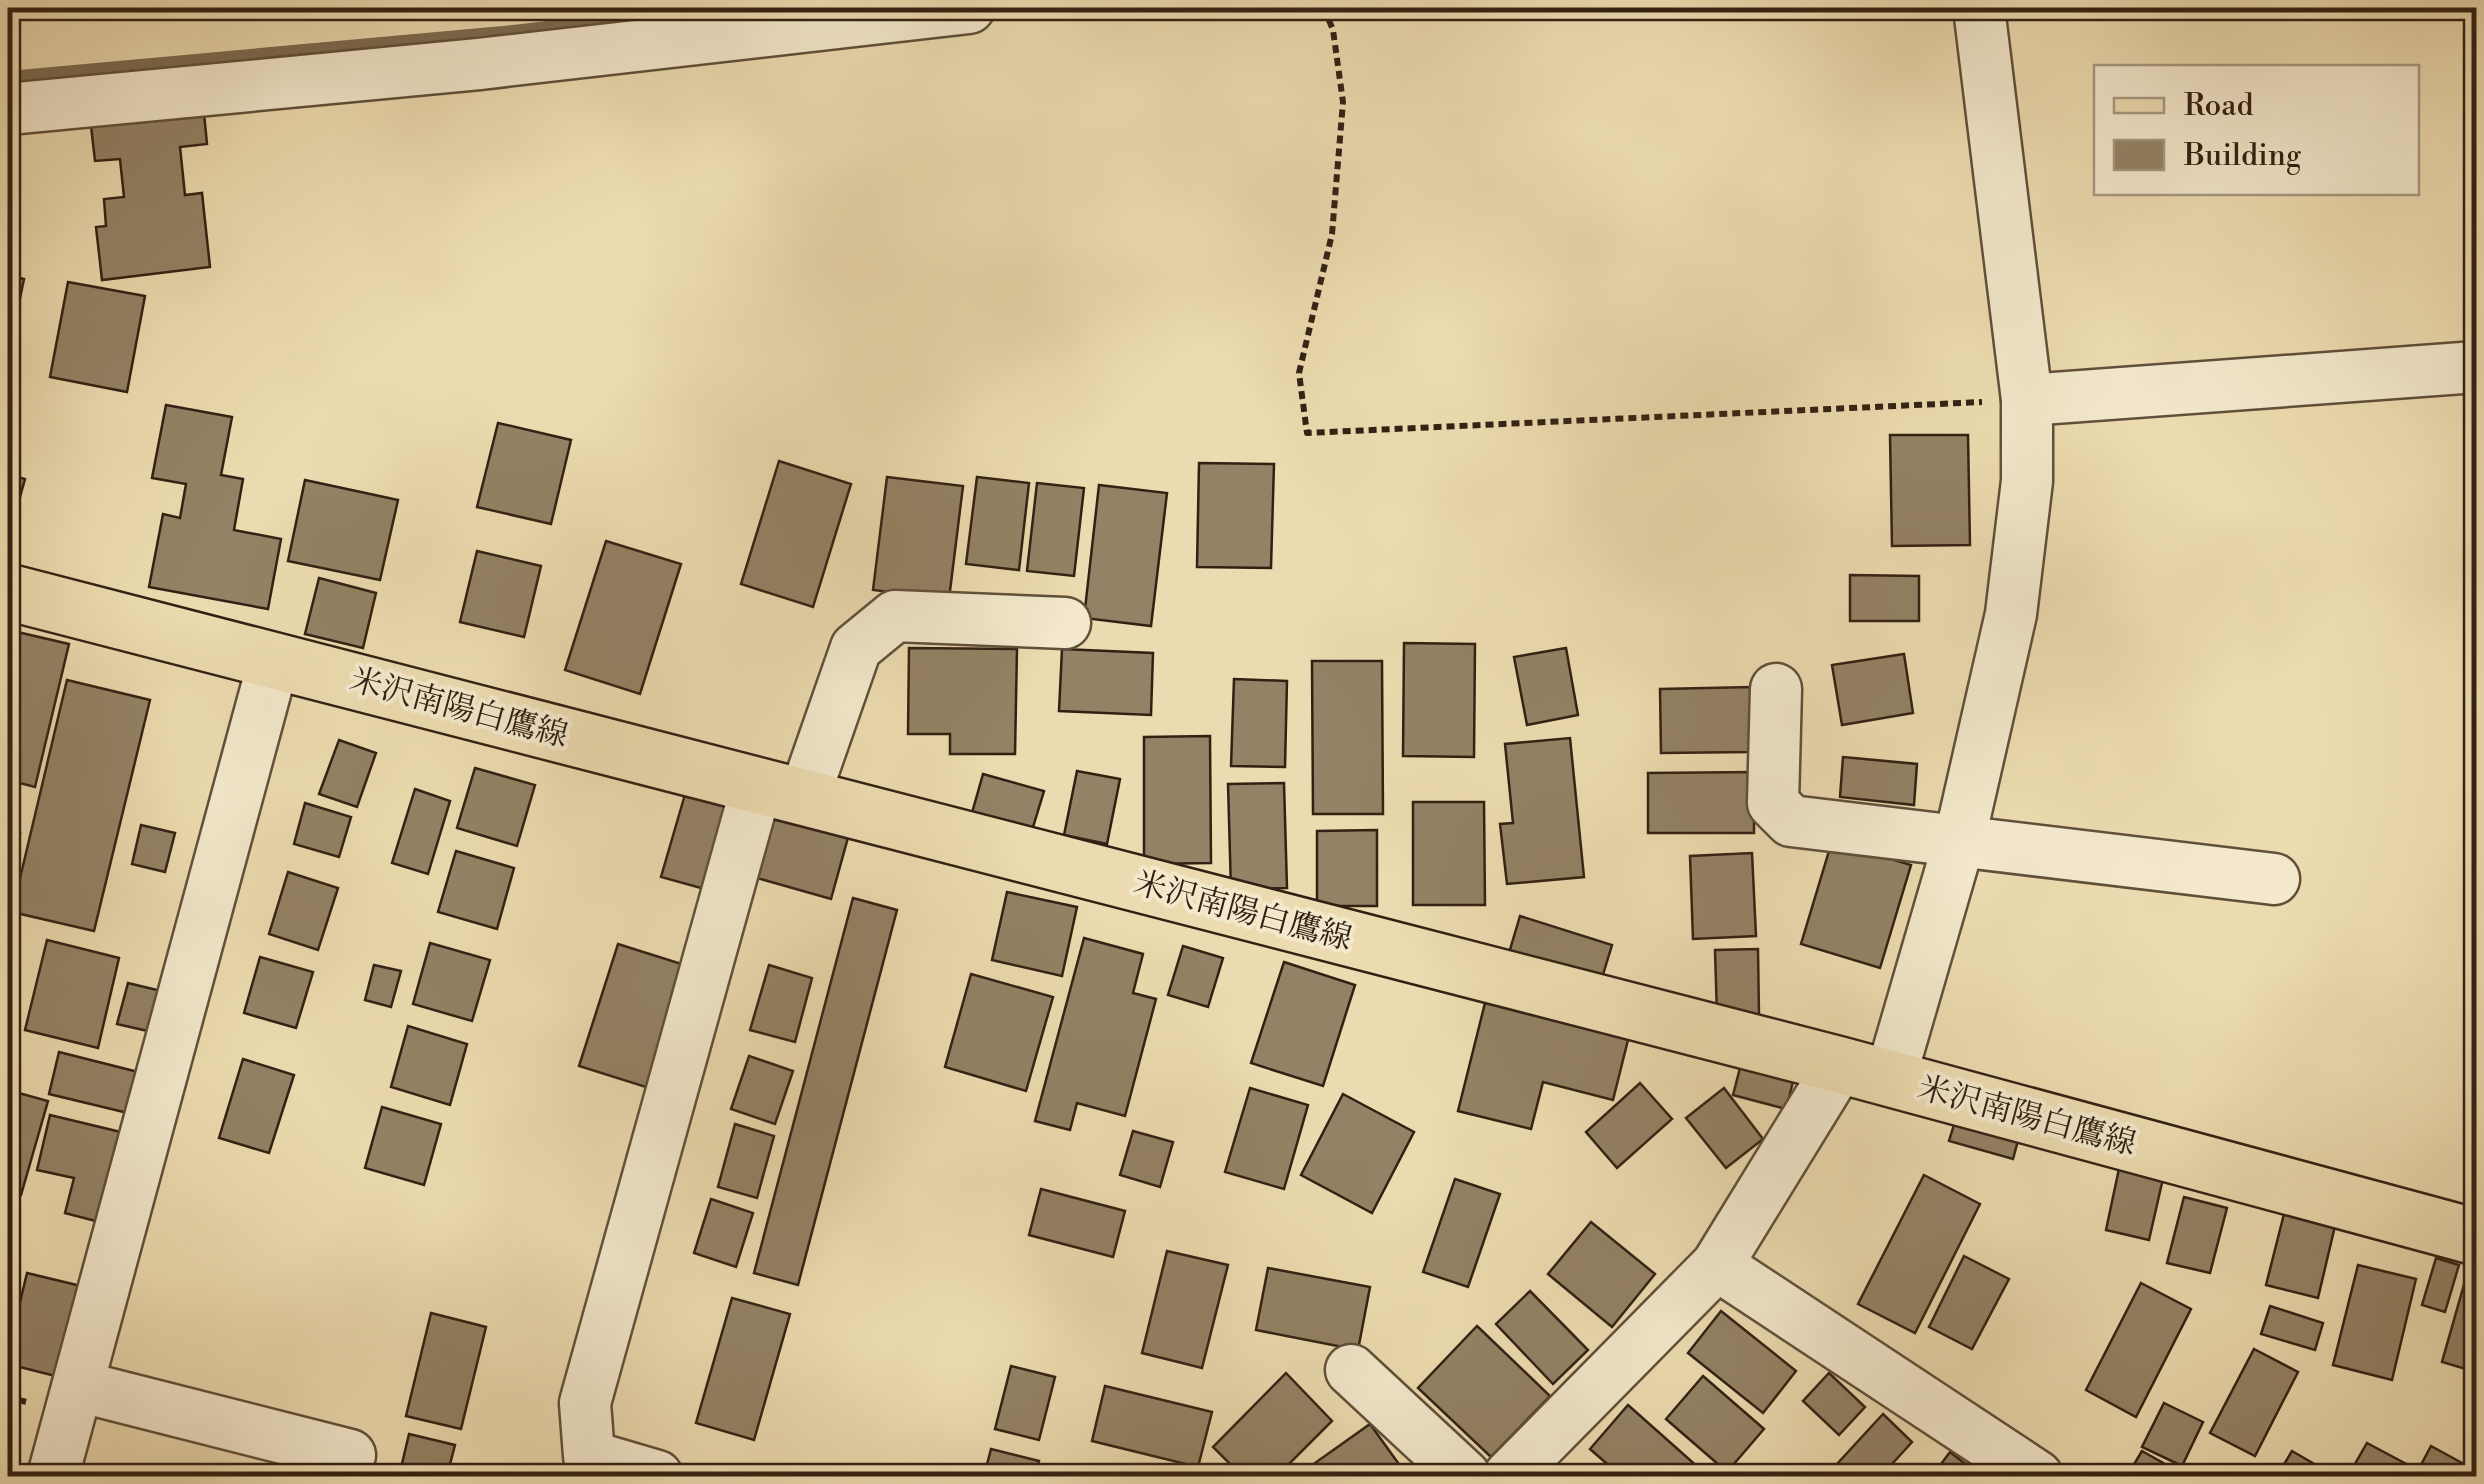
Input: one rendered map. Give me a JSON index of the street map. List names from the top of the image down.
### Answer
{
  "streets": {
    "main road": ["米沢南陽白鷹線"]
  },
  "legend": ["Road", "Building"]
}
